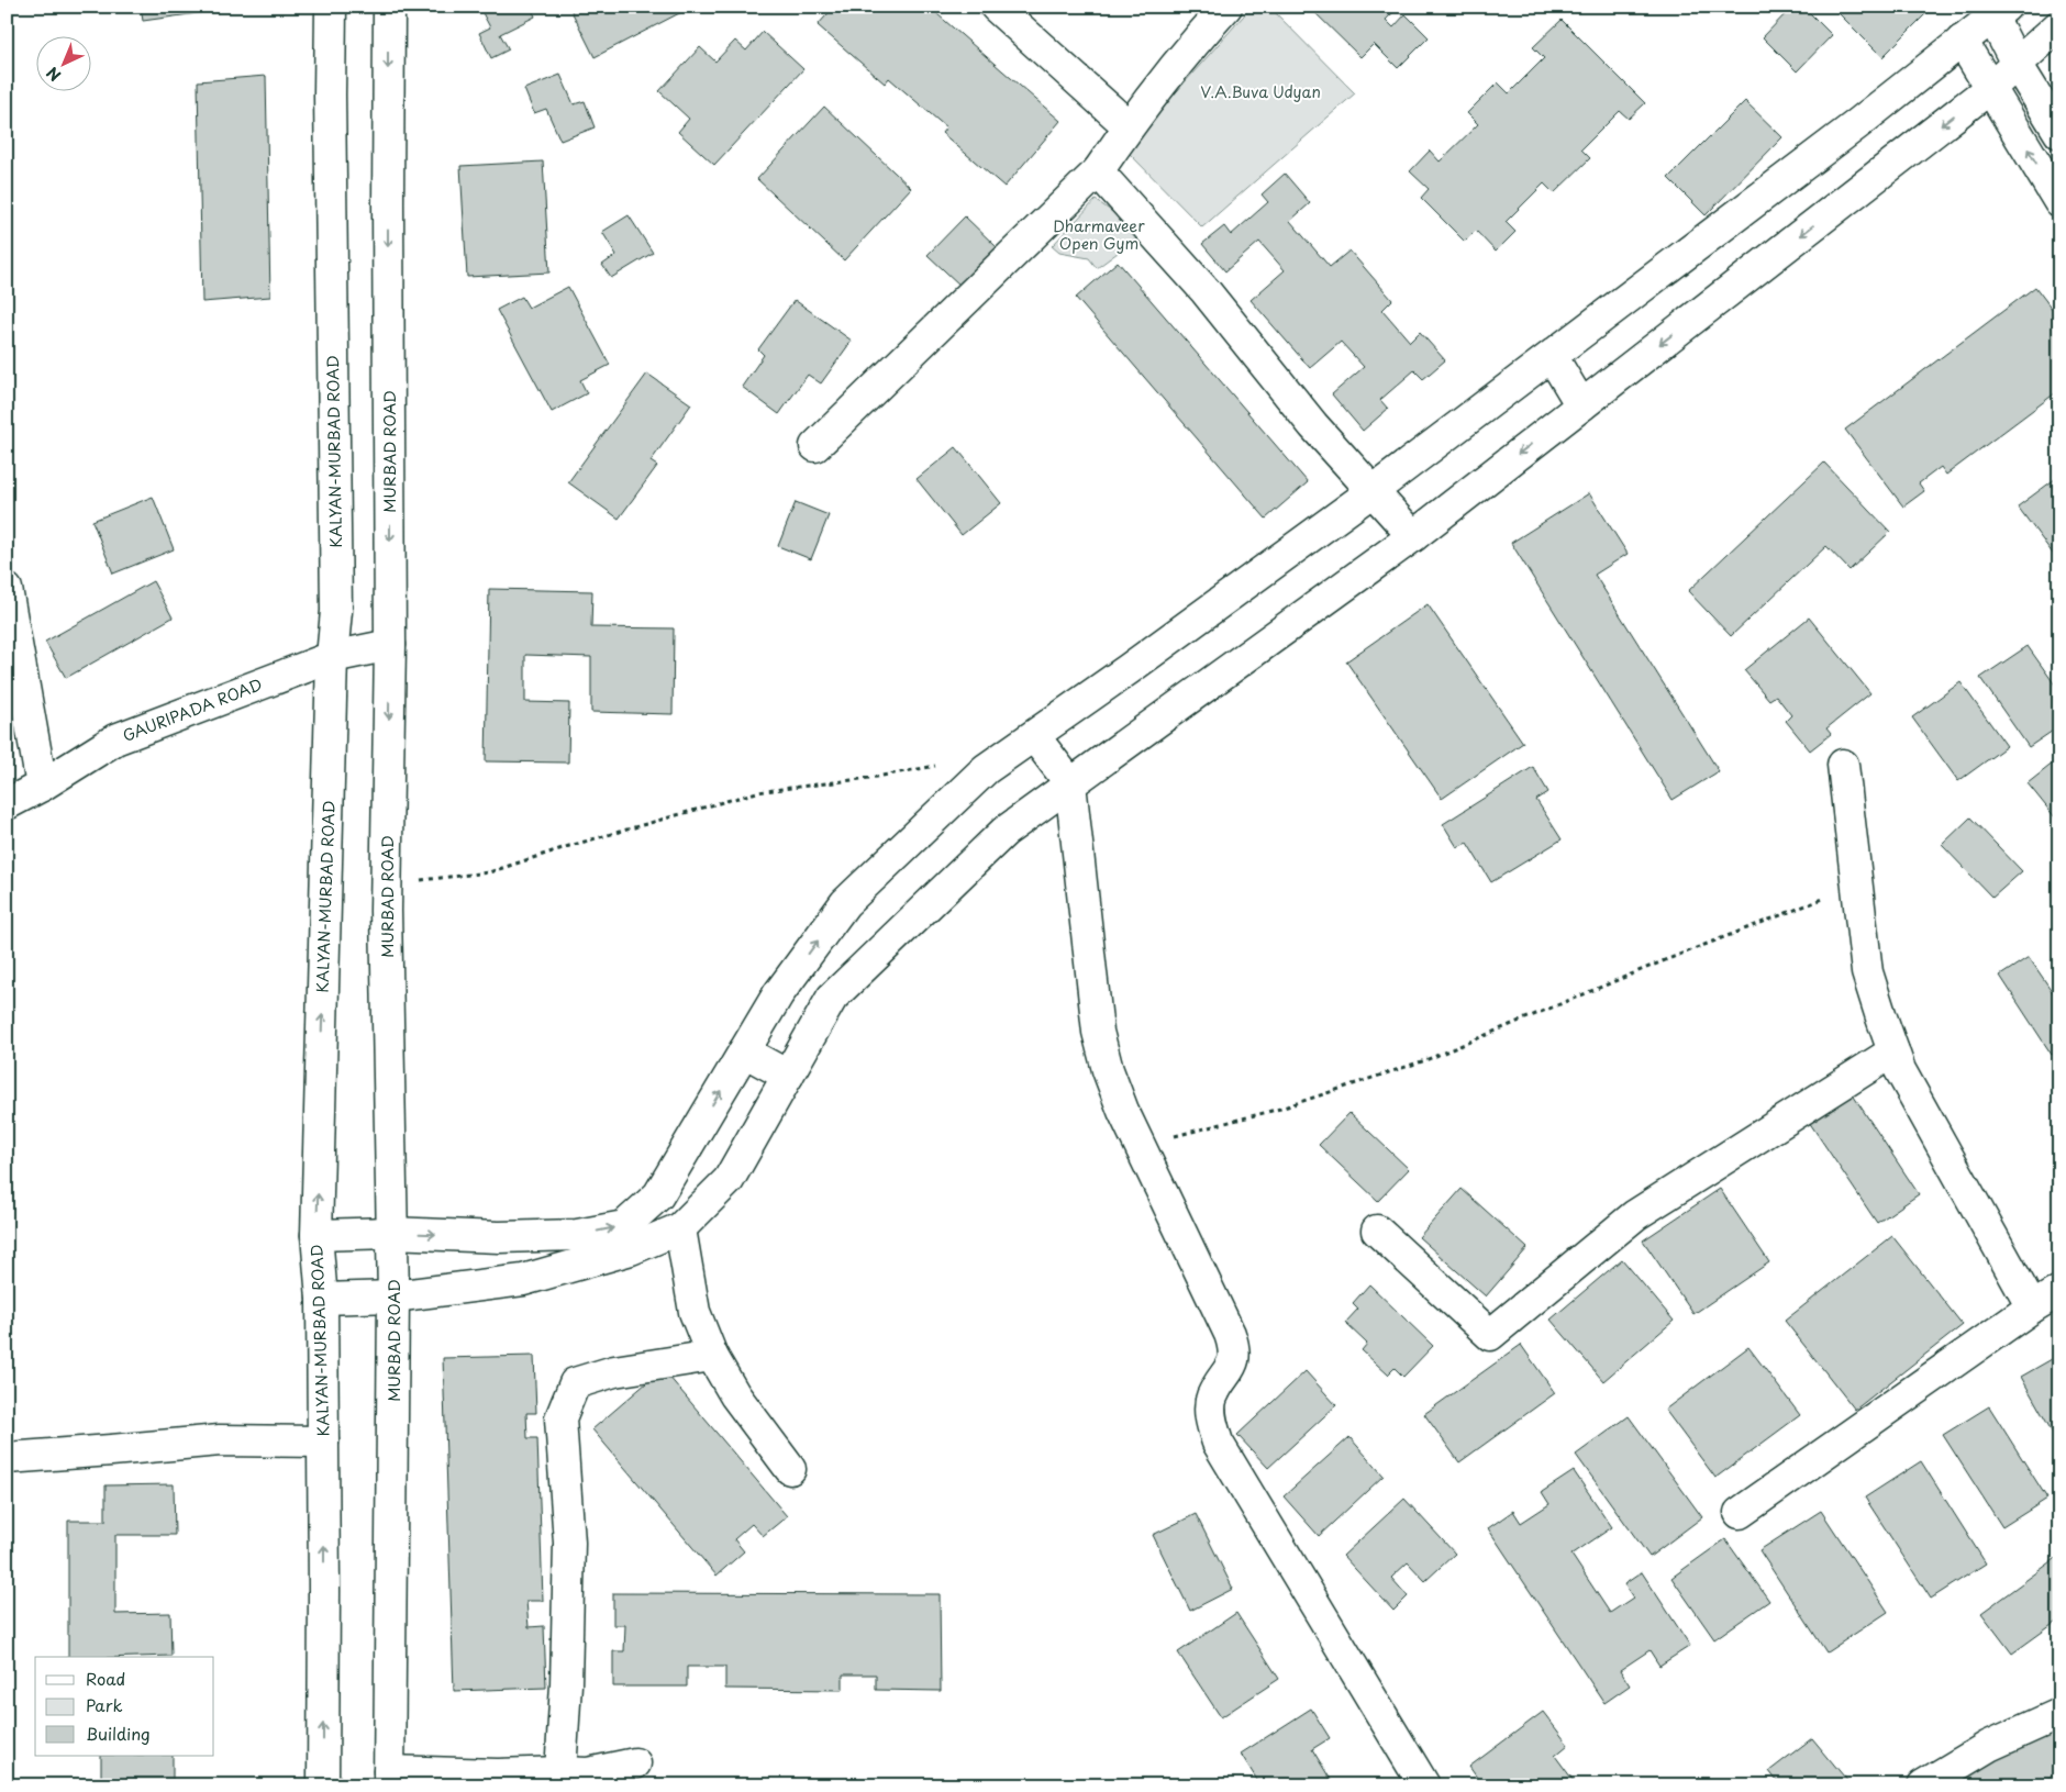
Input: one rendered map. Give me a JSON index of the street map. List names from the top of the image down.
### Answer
{
  "streets": {
    "main road": ["KALYAN-MURBAD ROAD", "MURBAD ROAD", "GAURIPADA ROAD"]
  },
  "crossings": [
    ["KALYAN-MURBAD ROAD", "GAURIPADA ROAD"],
    ["MURBAD ROAD", "GAURIPADA ROAD"]
  ],
  "one_way": ["KALYAN-MURBAD ROAD", "MURBAD ROAD"],
  "parks": ["V.A.Buva Udyan", "Dharmaveer Open Gym"],
  "legend": ["Road", "Park", "Building"],
  "north": "bottom left"
}
